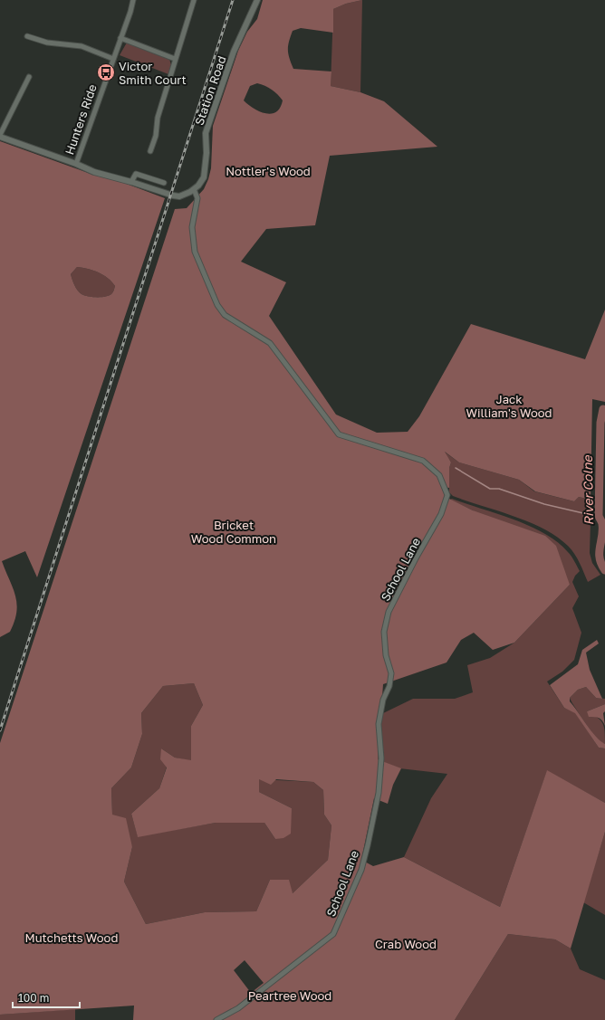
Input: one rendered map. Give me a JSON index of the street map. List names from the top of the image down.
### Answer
{
  "streets": {
    "street": ["Station Road", "Hunters Ride", "School Lane"]
  },
  "crossings": [
    ["Station Road", "School Lane"]
  ],
  "water": ["River Colne"],
  "parks": [
    "Nottler's Wood",
    "Jack William's Wood",
    "Bricket Wood Common",
    "Mutchetts Wood",
    "Crab Wood",
    "Peartree Wood"
  ],
  "places": {
    "bus stop": ["Victor Smith Court"]
  },
  "scale_bar": "100 m"
}
